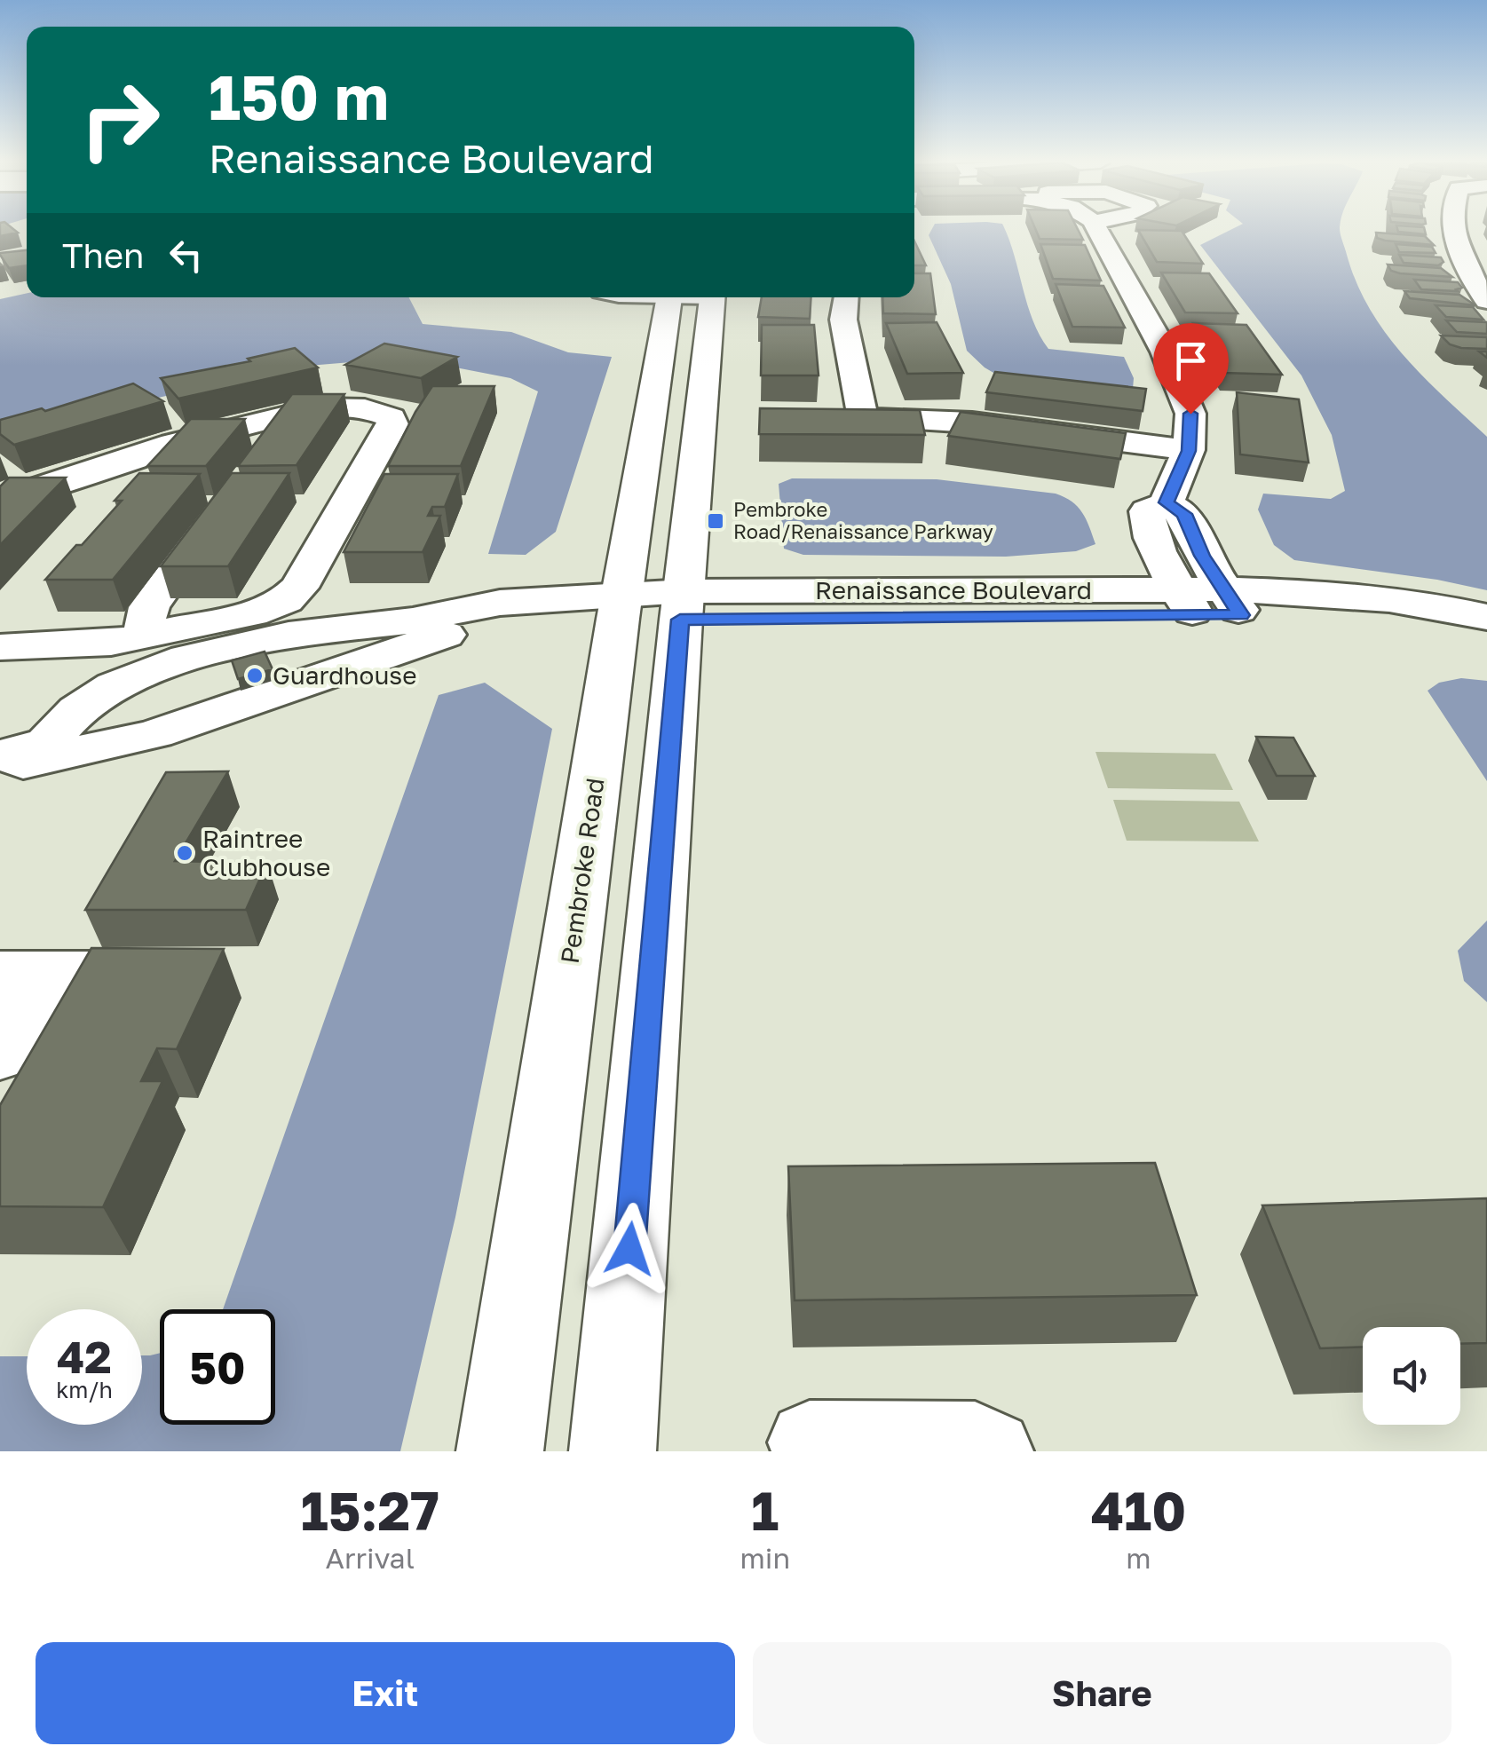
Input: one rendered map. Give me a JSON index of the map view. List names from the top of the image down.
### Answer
{
  "streets": {
    "main road": ["Pembroke Road"],
    "street": ["Renaissance Boulevard"]
  },
  "crossings": [
    ["Renaissance Boulevard", "Pembroke Road"]
  ],
  "places": {
    "transit": ["Pembroke Road/Renaissance Parkway"],
    "other": ["Guardhouse", "Raintree Clubhouse"]
  },
  "page": {
    "turn": ["150 m", "Renaissance Boulevard"],
    "then": "Then",
    "speed": "42 km/h",
    "limit": "50",
    "eta": [
      "15:27",
      "Arrival",
      "1",
      "min",
      "410",
      "m"
    ],
    "buttons": ["Exit", "Share"]
  }
}
